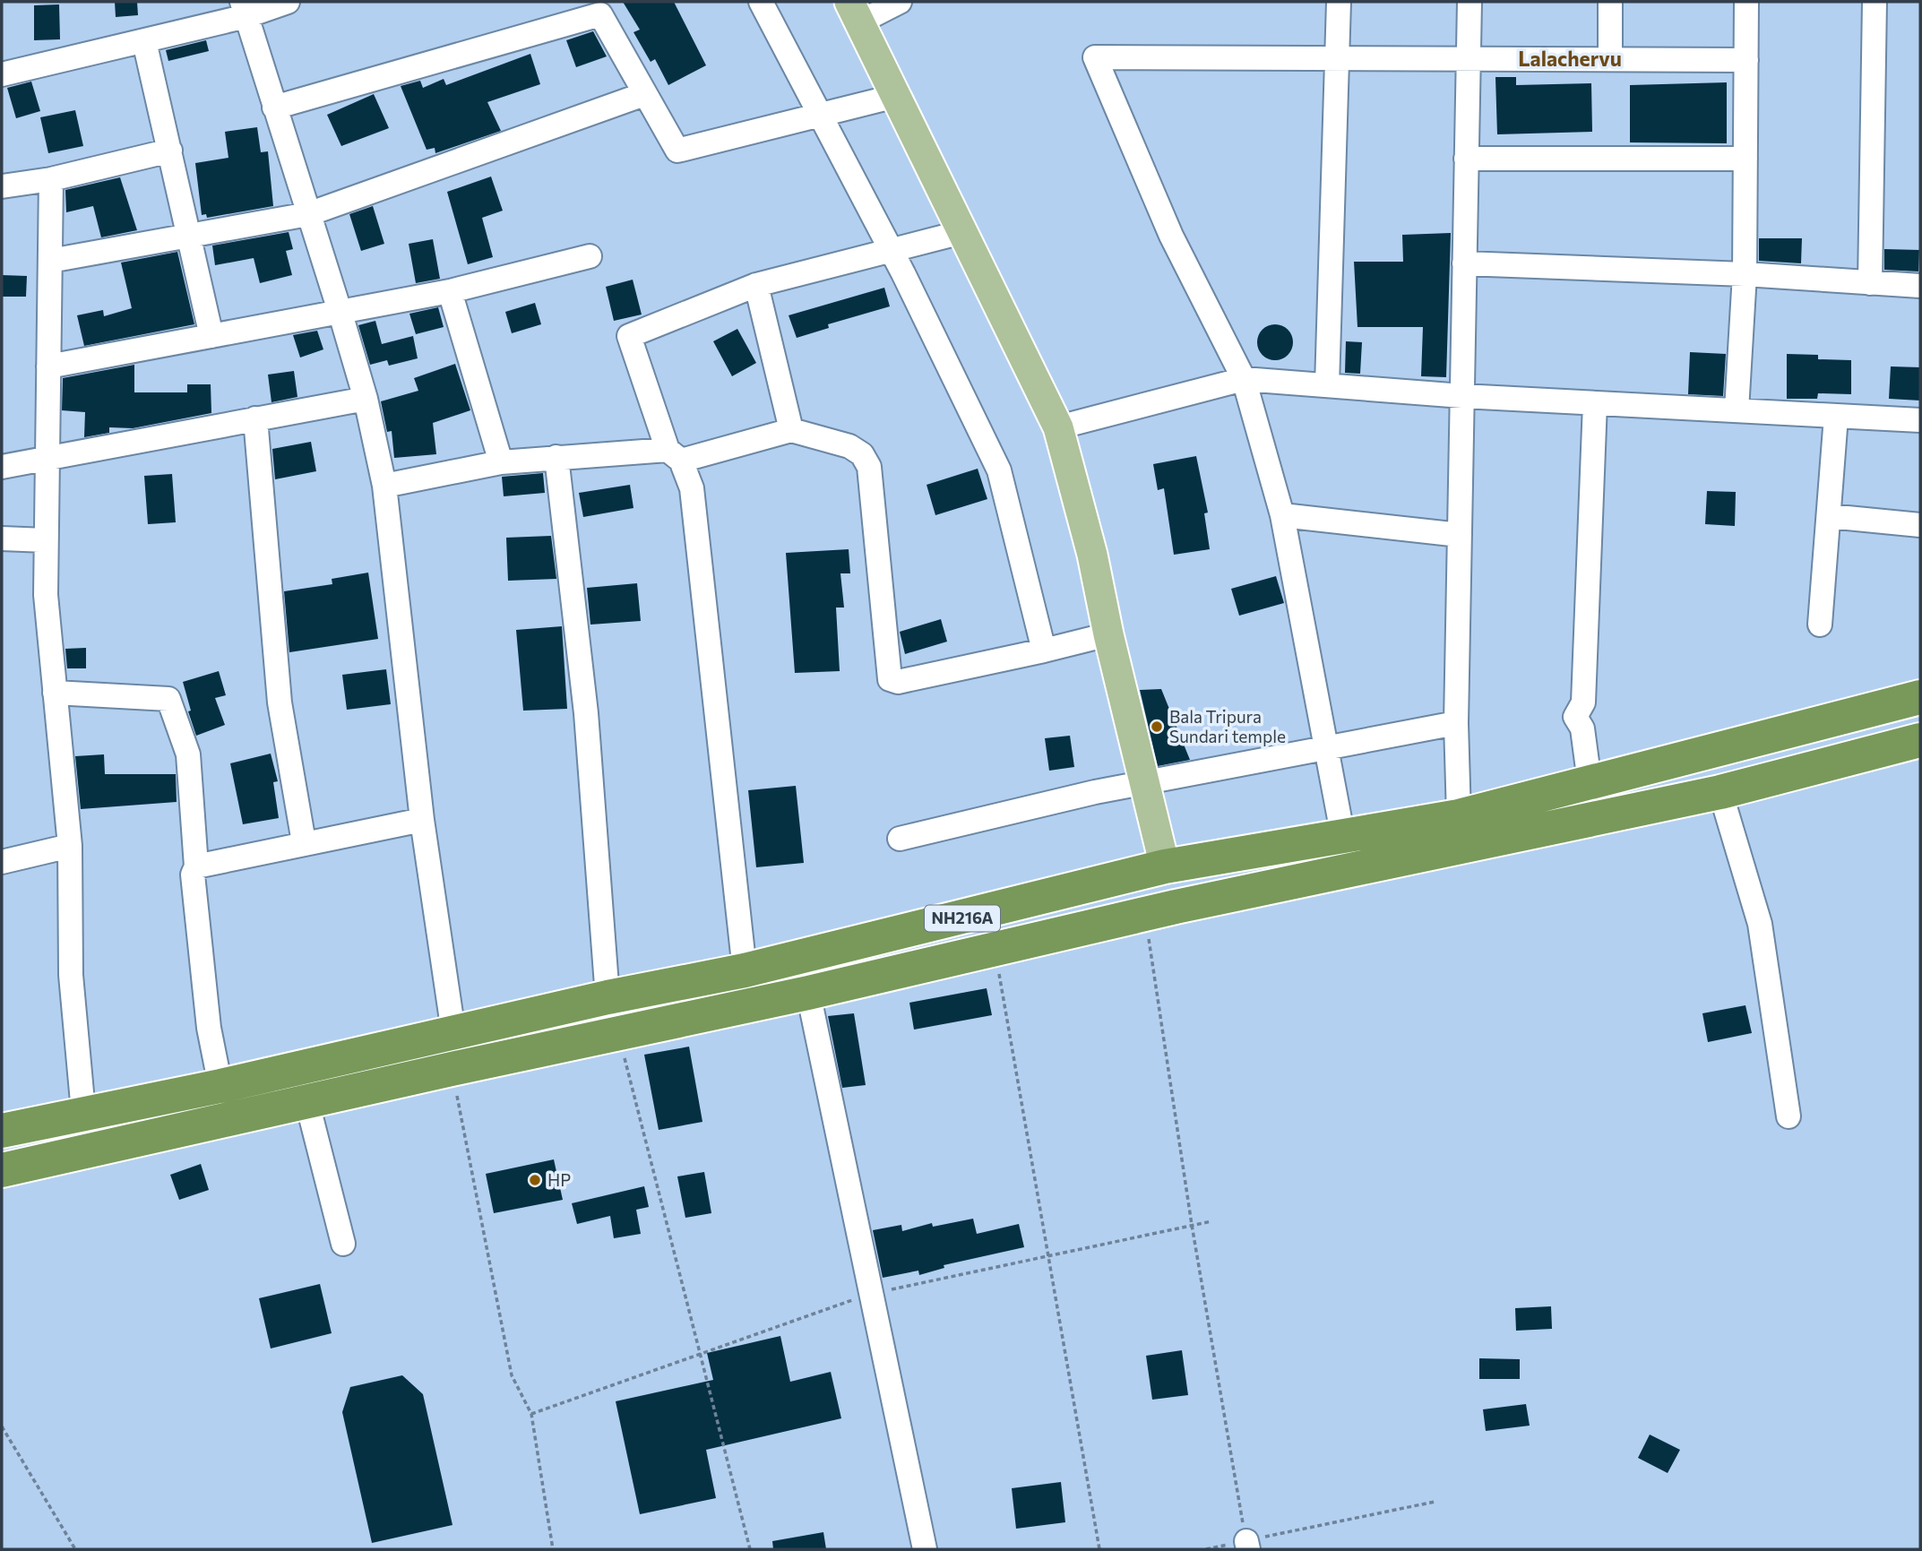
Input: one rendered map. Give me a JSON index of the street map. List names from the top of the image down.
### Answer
{
  "streets": {
    "highway": ["NH216A"]
  },
  "districts": ["Lalachervu"],
  "places": ["Bala Tripura Sundari temple", "HP"]
}
